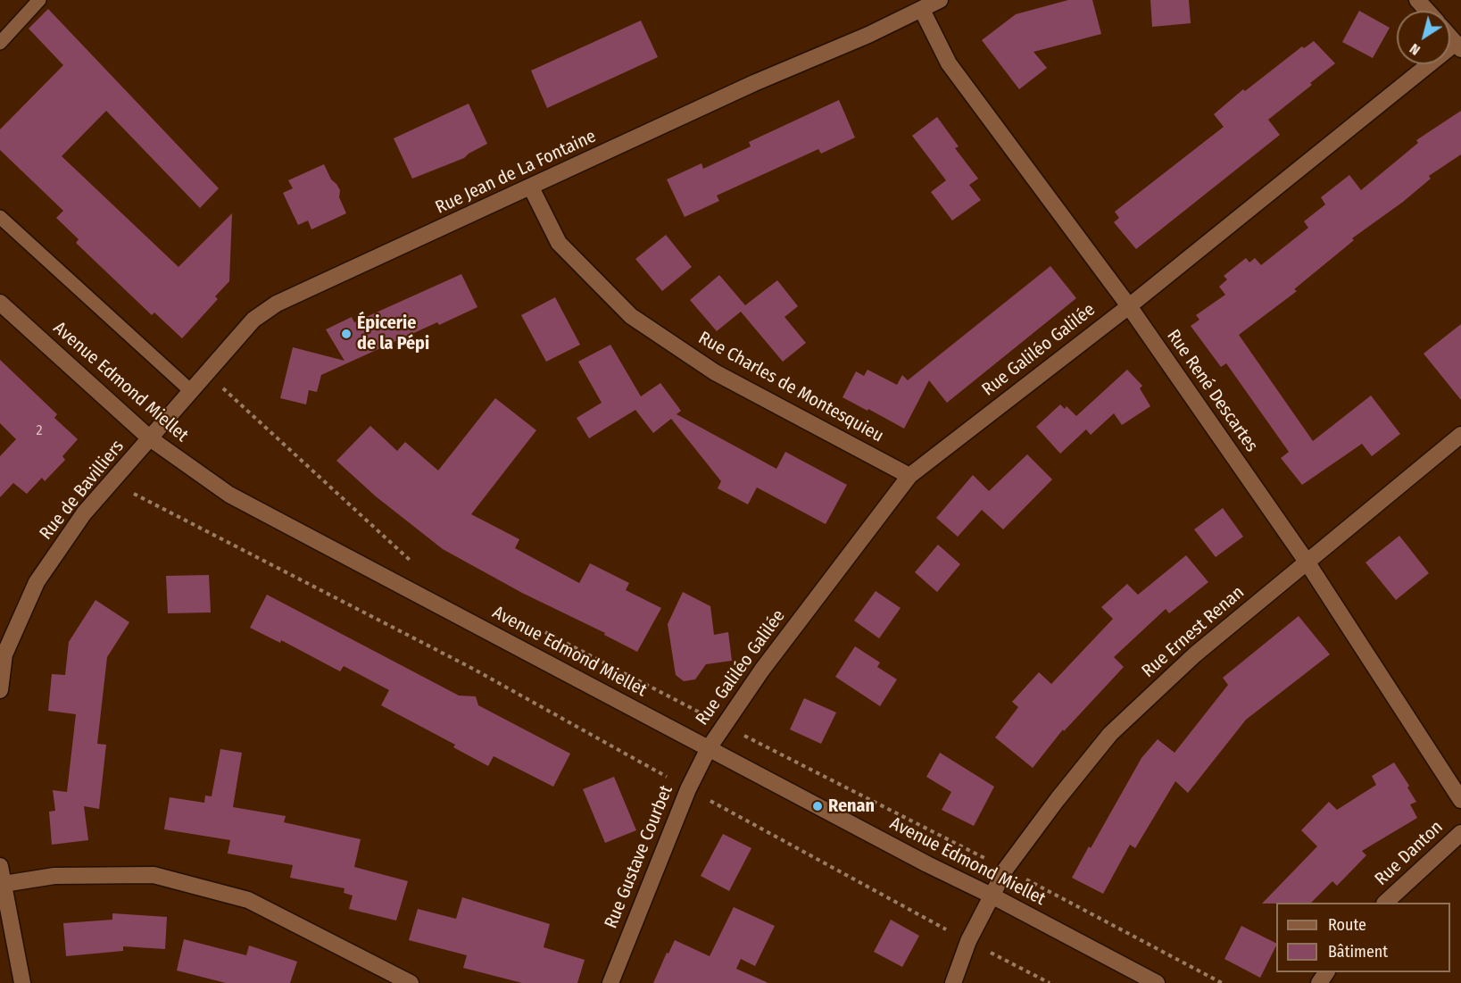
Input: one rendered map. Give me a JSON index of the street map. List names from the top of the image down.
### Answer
{
  "streets": {
    "street": [
      "Rue Jean de La Fontaine",
      "Rue Galiléo Galilée",
      "Avenue Edmond Miellet",
      "Rue Charles de Montesquieu",
      "Rue René Descartes",
      "Rue de Bavilliers",
      "Rue Ernest Renan",
      "Rue Danton",
      "Rue Gustave Courbet"
    ]
  },
  "crossings": [
    ["Rue Jean de La Fontaine", "Avenue Edmond Miellet"],
    ["Rue Jean de La Fontaine", "Rue Charles de Montesquieu"],
    ["Rue Jean de La Fontaine", "Rue René Descartes"],
    ["Rue Jean de La Fontaine", "Rue de Bavilliers"],
    ["Rue Galiléo Galilée", "Avenue Edmond Miellet"],
    ["Rue Galiléo Galilée", "Rue Charles de Montesquieu"],
    ["Rue Galiléo Galilée", "Rue René Descartes"],
    ["Rue Galiléo Galilée", "Rue Gustave Courbet"],
    ["Avenue Edmond Miellet", "Rue de Bavilliers"],
    ["Avenue Edmond Miellet", "Rue Ernest Renan"],
    ["Avenue Edmond Miellet", "Rue Gustave Courbet"],
    ["Rue René Descartes", "Rue Ernest Renan"]
  ],
  "places": ["Épicerie de la Pépi", "Renan"],
  "house_numbers": ["2"],
  "legend": ["Route", "Bâtiment"],
  "north": "bottom left"
}
